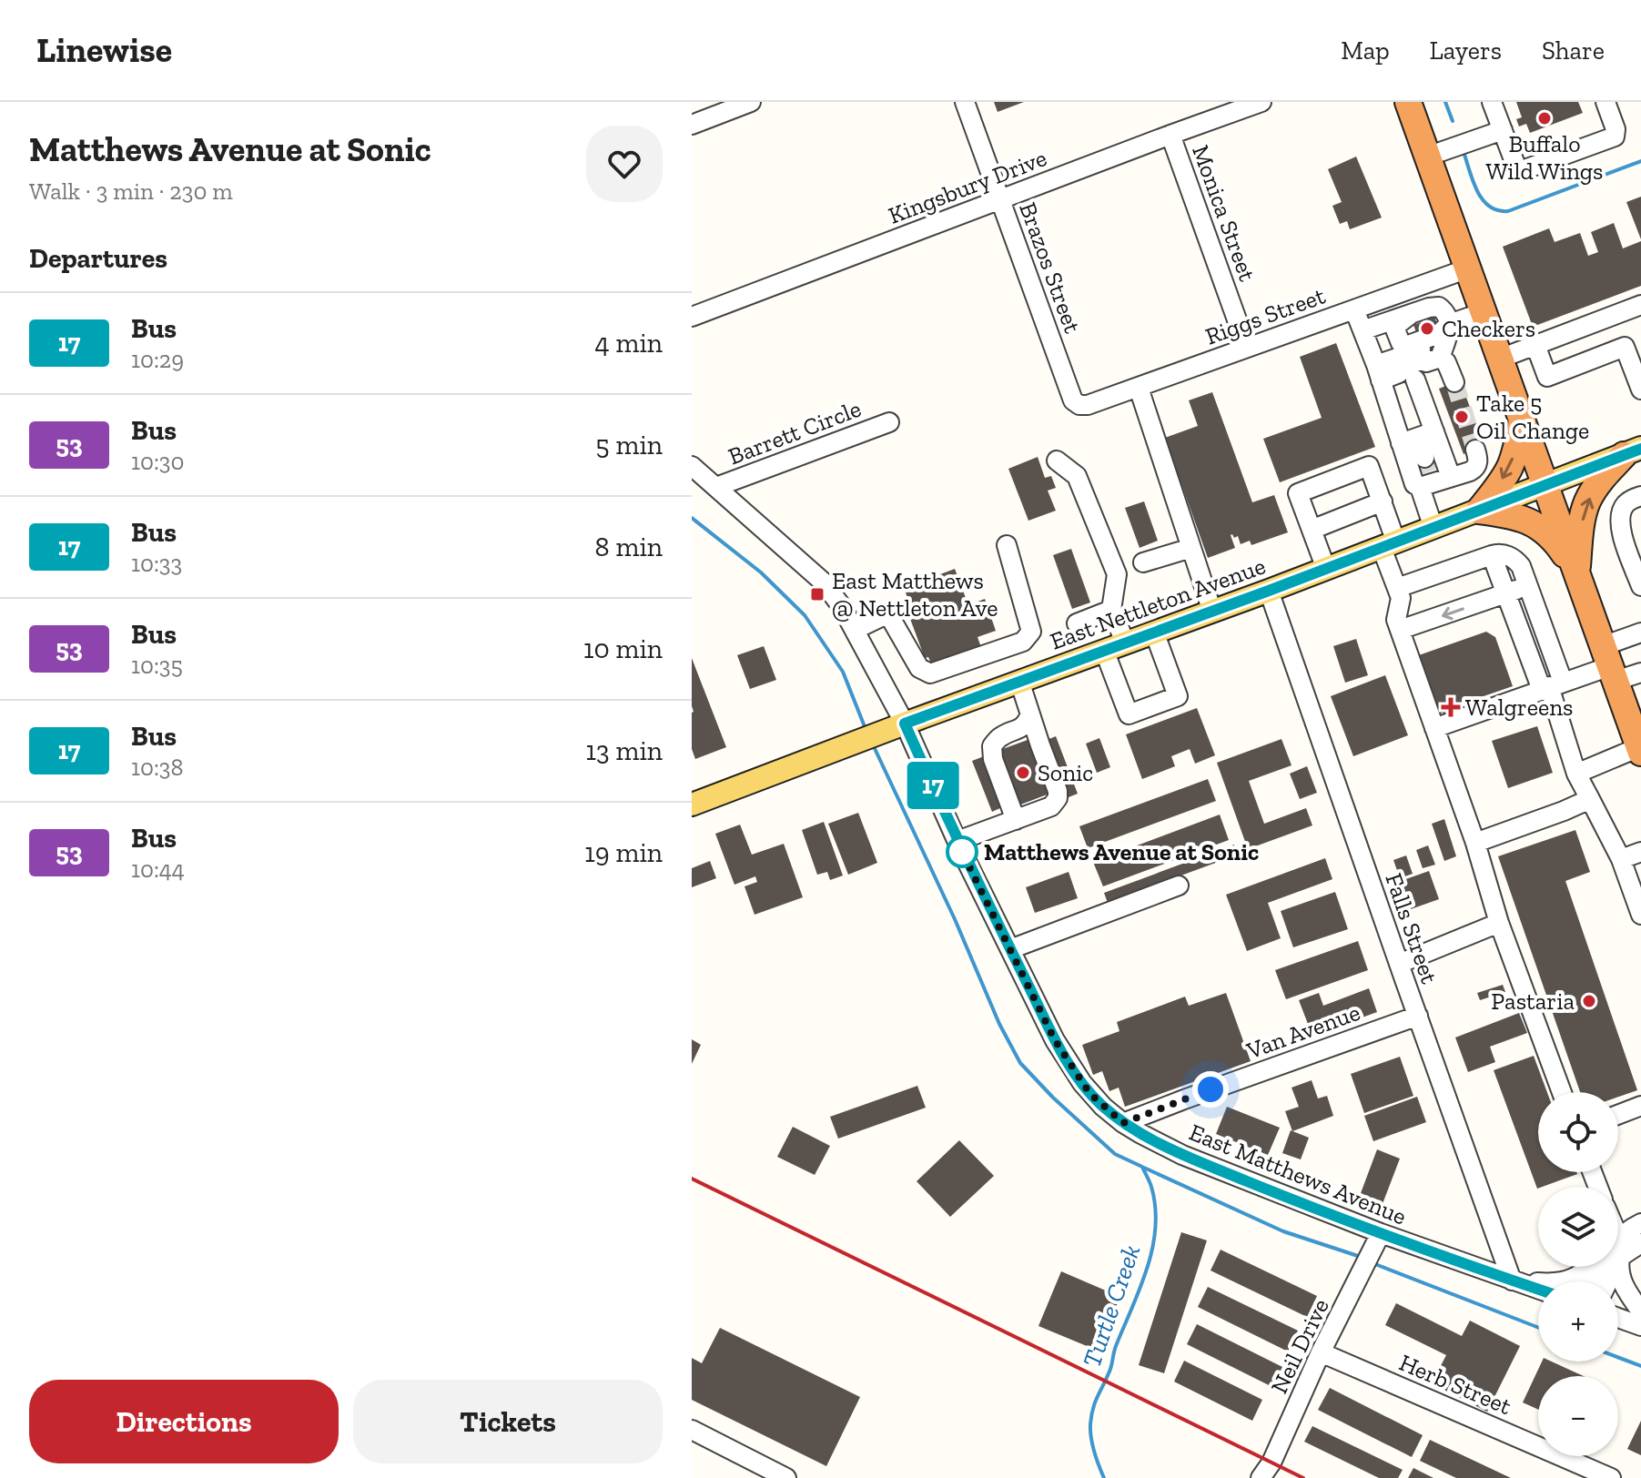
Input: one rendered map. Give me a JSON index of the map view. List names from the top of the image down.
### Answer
{
  "streets": {
    "main road": ["East Nettleton Avenue"],
    "street": [
      "Kingsbury Drive",
      "Monica Street",
      "Brazos Street",
      "Riggs Street",
      "Barrett Circle",
      "Falls Street",
      "Van Avenue",
      "East Matthews Avenue",
      "Neil Drive",
      "Herb Street"
    ]
  },
  "crossings": [
    ["Kingsbury Drive", "Monica Street"],
    ["Kingsbury Drive", "Brazos Street"],
    ["Monica Street", "Riggs Street"],
    ["Brazos Street", "Riggs Street"],
    ["Barrett Circle", "East Matthews Avenue"],
    ["East Nettleton Avenue", "Falls Street"],
    ["East Nettleton Avenue", "East Matthews Avenue"],
    ["Falls Street", "Van Avenue"],
    ["Falls Street", "East Matthews Avenue"],
    ["Van Avenue", "East Matthews Avenue"],
    ["East Matthews Avenue", "Neil Drive"],
    ["Neil Drive", "Herb Street"]
  ],
  "water": ["Turtle Creek"],
  "places": {
    "other": [
      "Buffalo Wild Wings",
      "Checkers",
      "Take 5 Oil Change",
      "Sonic",
      "Matthews Avenue at Sonic",
      "Pastaria"
    ],
    "transit": ["East Matthews @ Nettleton Ave"],
    "health": ["Walgreens"]
  },
  "lines": ["bus line 17"],
  "page": {
    "header": "Linewise",
    "nav": ["Map", "Layers", "Share"],
    "heading": [
      ["Matthews Avenue at Sonic", "Walk · 3 min · 230 m"],
      "Departures"
    ],
    "on_map": "17",
    "list": [
      {
        "mark": "17",
        "name": "Bus",
        "note": "10:29",
        "value": "4 min"
      },
      {
        "mark": "53",
        "name": "Bus",
        "note": "10:30",
        "value": "5 min"
      },
      {
        "mark": "17",
        "name": "Bus",
        "note": "10:33",
        "value": "8 min"
      },
      {
        "mark": "53",
        "name": "Bus",
        "note": "10:35",
        "value": "10 min"
      },
      {
        "mark": "17",
        "name": "Bus",
        "note": "10:38",
        "value": "13 min"
      },
      {
        "mark": "53",
        "name": "Bus",
        "note": "10:44",
        "value": "19 min"
      }
    ],
    "map_buttons": ["+", "−"],
    "buttons": ["Directions", "Tickets"]
  }
}
